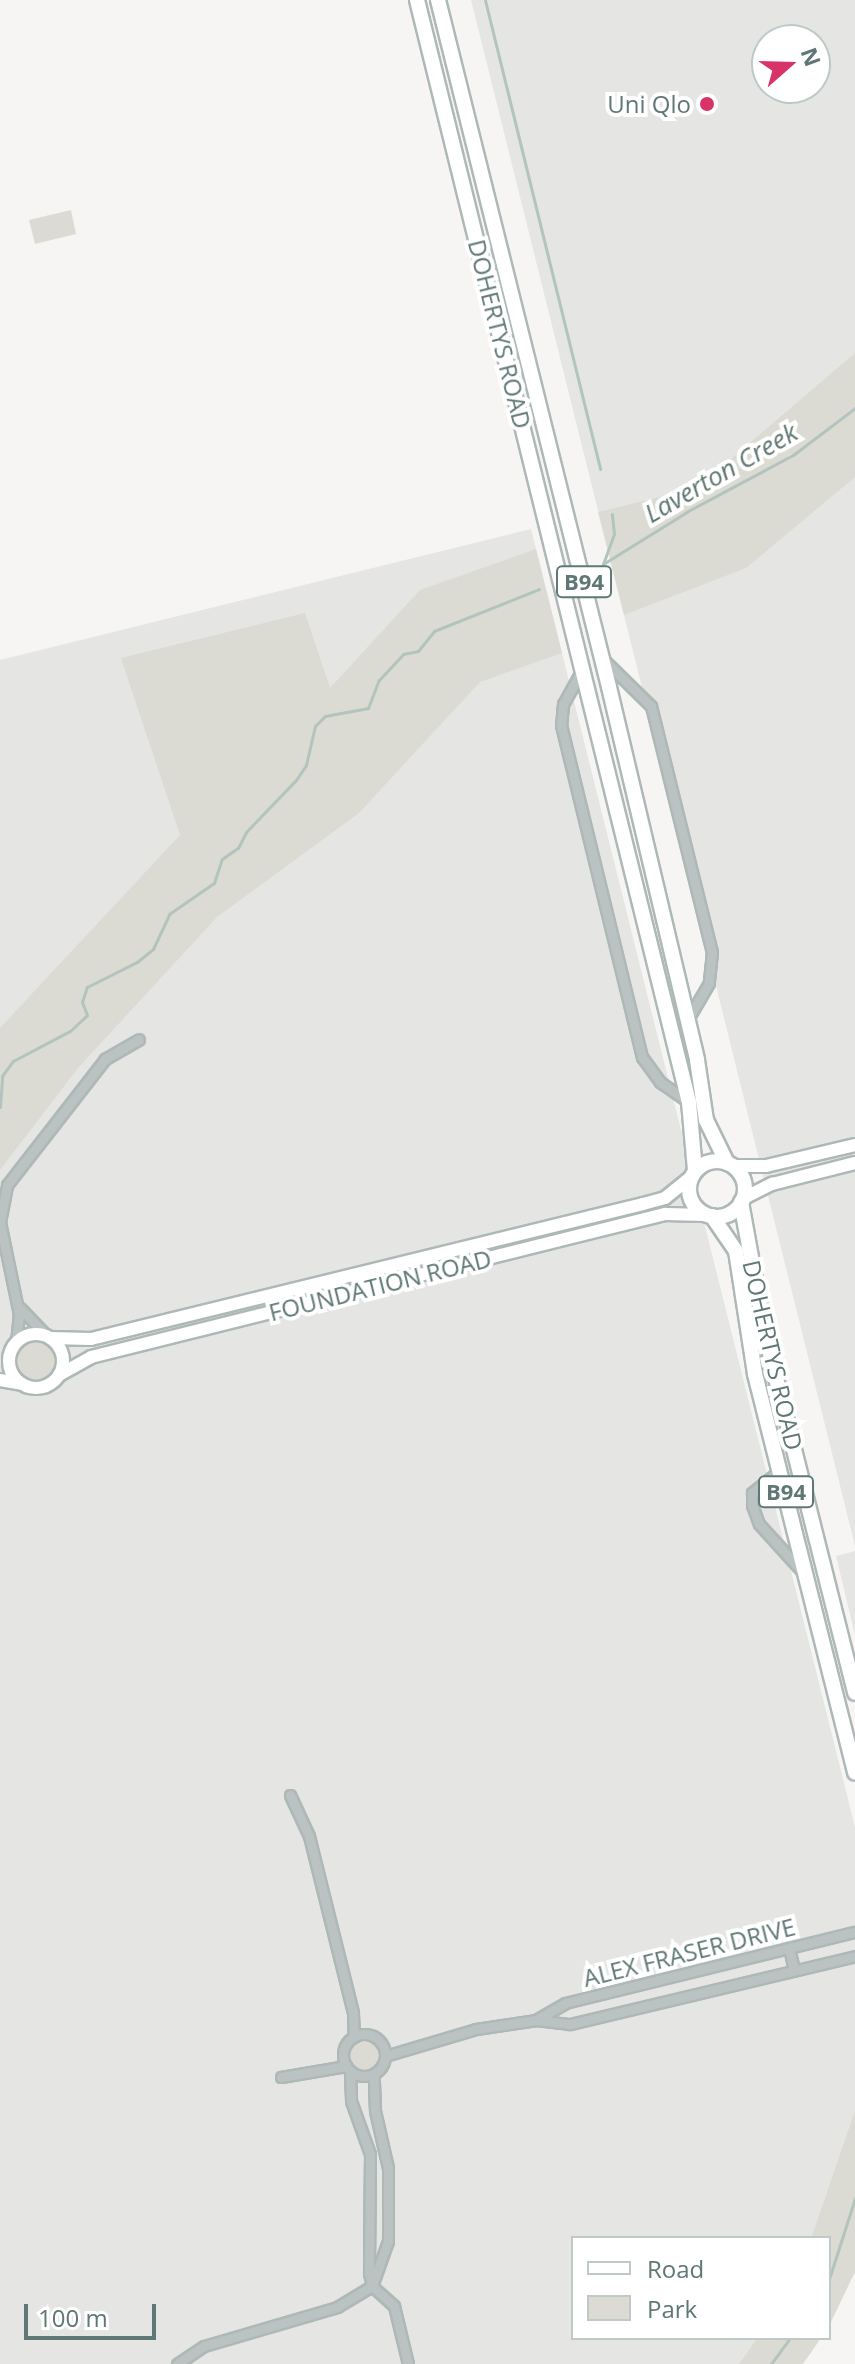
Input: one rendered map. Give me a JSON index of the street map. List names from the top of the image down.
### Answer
{
  "streets": {
    "main road": ["DOHERTYS ROAD", "B94"],
    "street": ["FOUNDATION ROAD", "ALEX FRASER DRIVE"]
  },
  "crossings": [
    ["DOHERTYS ROAD", "B94"],
    ["DOHERTYS ROAD", "FOUNDATION ROAD"],
    ["B94", "FOUNDATION ROAD"]
  ],
  "water": ["Laverton Creek"],
  "places": ["Uni Qlo"],
  "legend": ["Road", "Park"],
  "scale_bar": "100 m",
  "north": "right"
}
